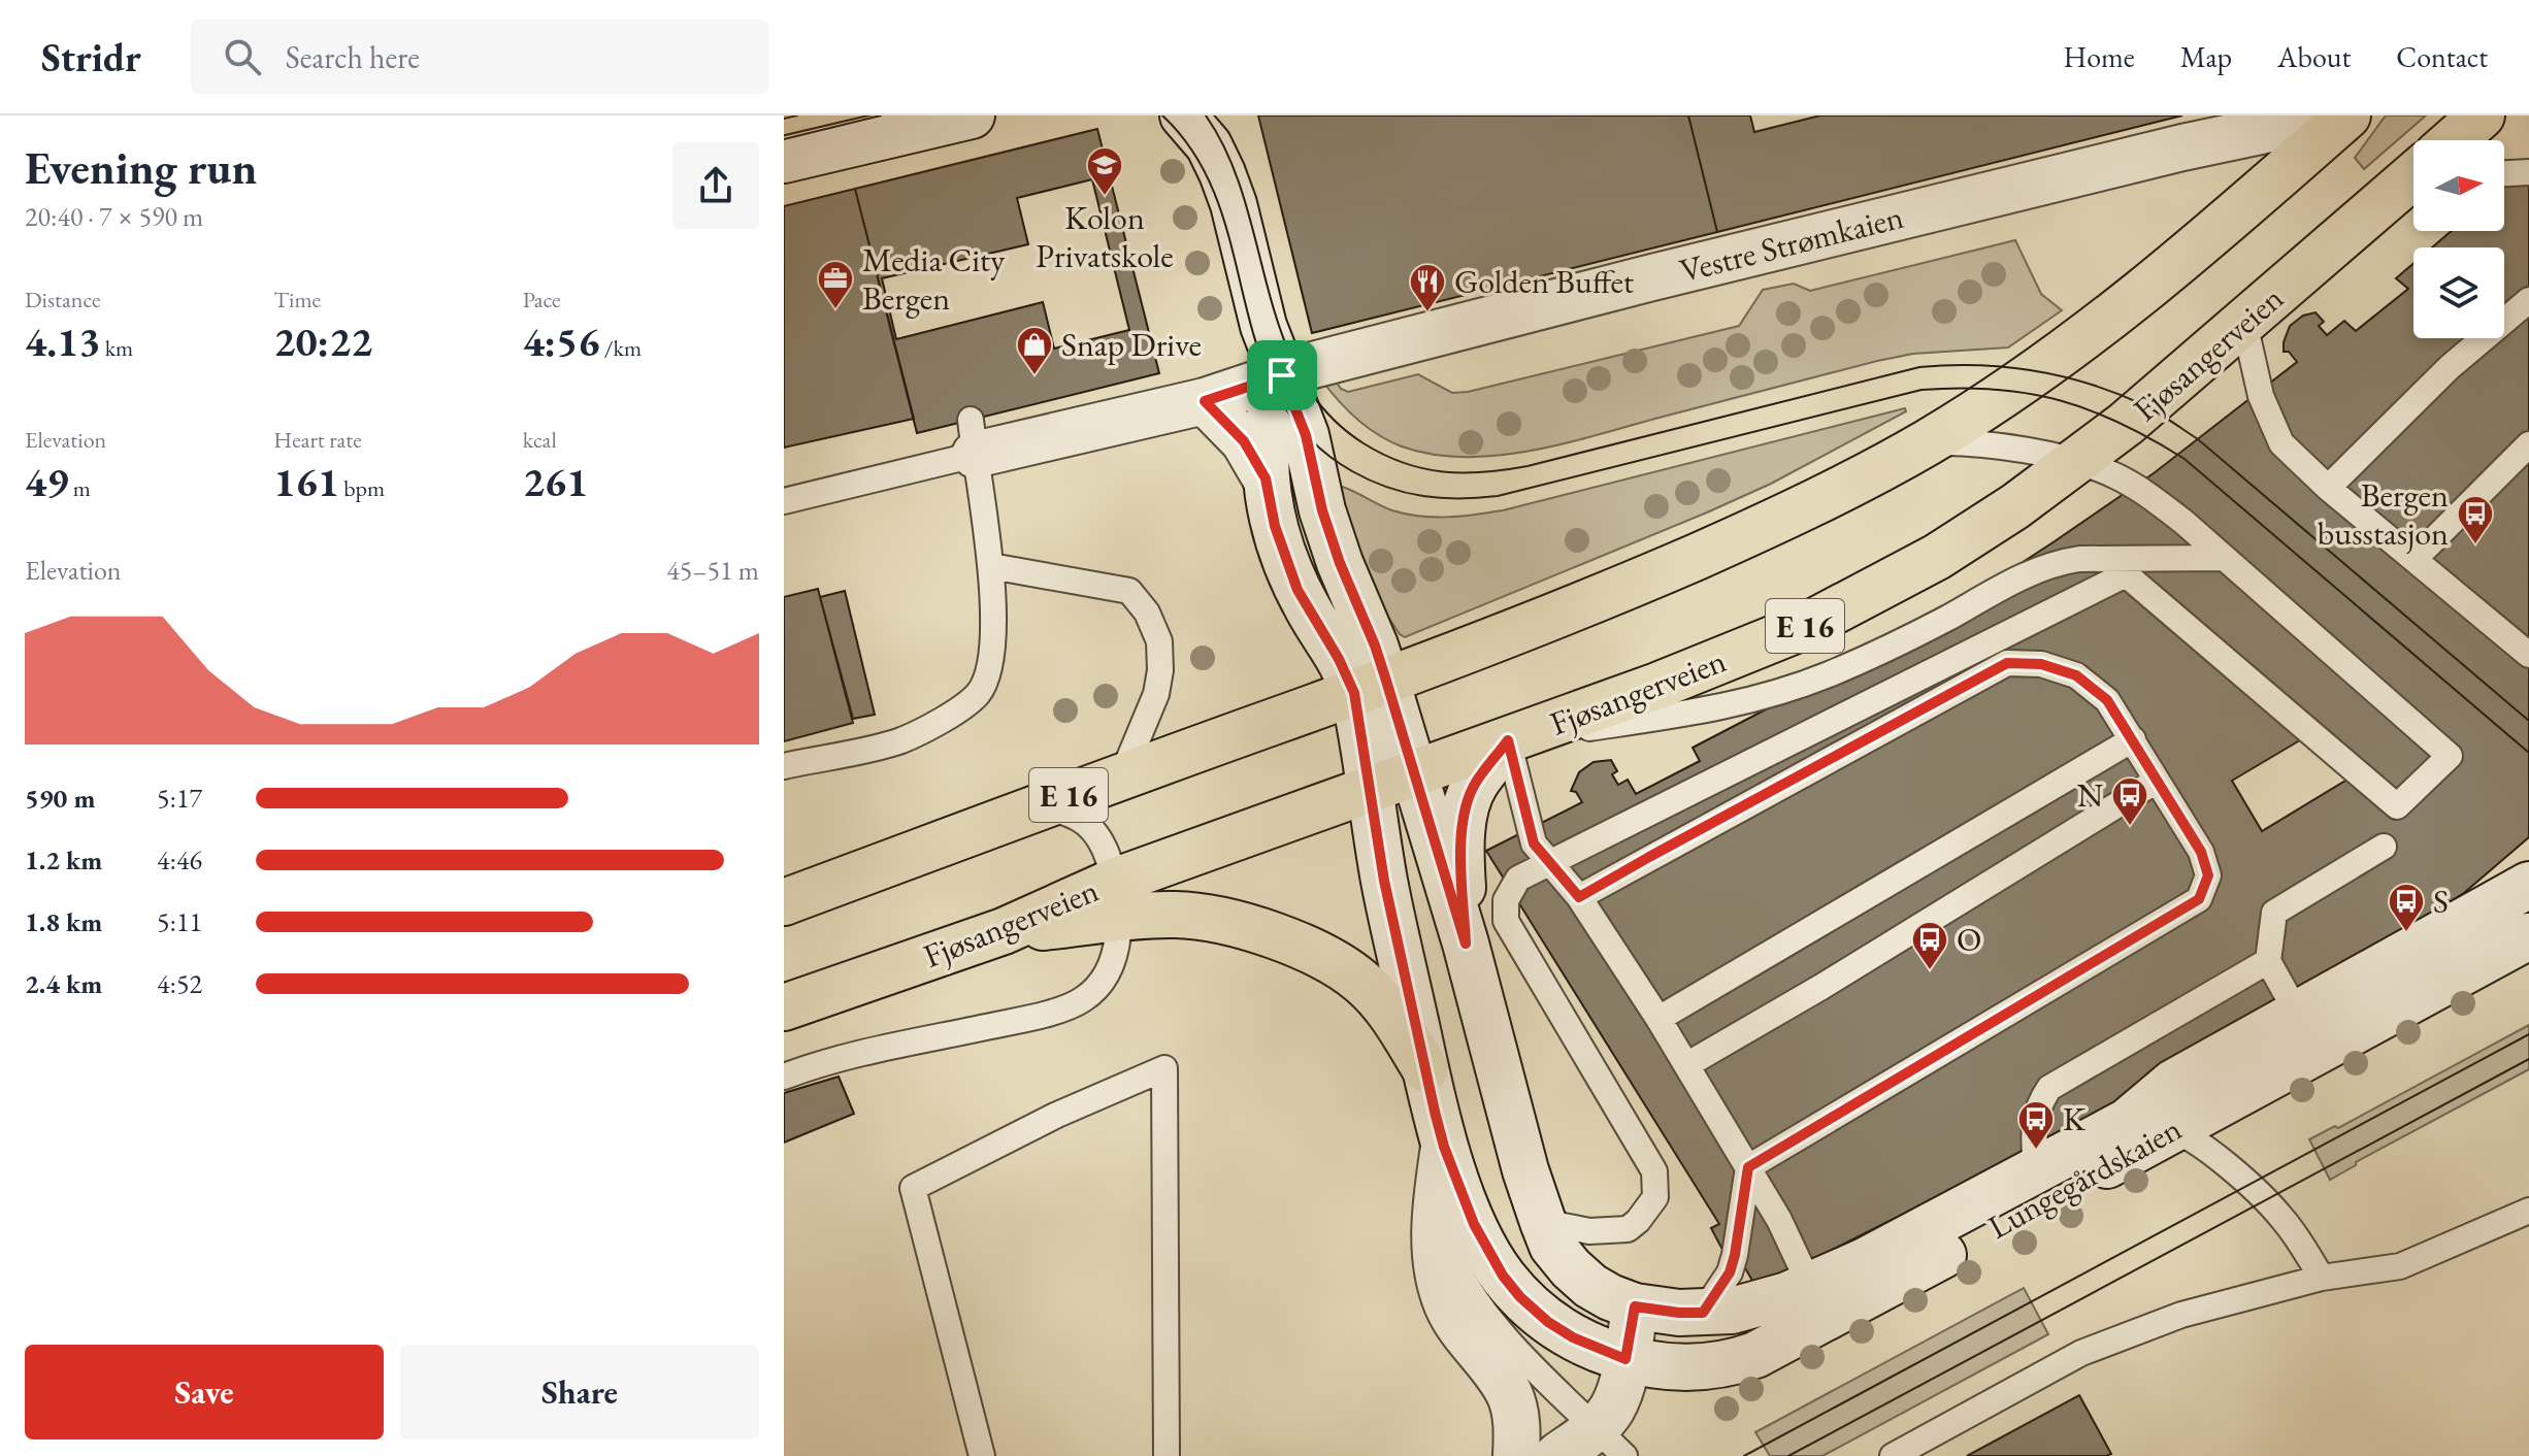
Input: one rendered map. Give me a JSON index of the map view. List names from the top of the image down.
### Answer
{
  "streets": {
    "highway": ["Fjøsangerveien", "E 16"],
    "main road": ["Vestre Strømkaien", "Lungegårdskaien"]
  },
  "crossings": [
    ["Fjøsangerveien", "E 16"],
    ["Fjøsangerveien", "Lungegårdskaien"],
    ["E 16", "Lungegårdskaien"]
  ],
  "places": {
    "school or university": ["Kolon Privatskole"],
    "office": ["Media City Bergen"],
    "restaurant": ["Golden Buffet"],
    "shop": ["Snap Drive"],
    "bus stop": [
      "Bergen busstasjon",
      "N",
      "S",
      "O",
      "K"
    ]
  },
  "north": "right",
  "page": {
    "header": "Stridr",
    "search": "Search here",
    "nav": [
      "Home",
      "Map",
      "About",
      "Contact"
    ],
    "heading": ["Evening run", "20:40 · 7 × 590 m"],
    "stats": [
      ["Distance", "4.13 km"],
      ["Time", "20:22"],
      ["Pace", "4:56 /km"],
      ["Elevation", "49 m"],
      ["Heart rate", "161 bpm"],
      ["kcal", "261"]
    ],
    "chart": ["Elevation", "45–51 m"],
    "list": [
      {
        "name": "590 m",
        "note": "5:17"
      },
      {
        "name": "1.2 km",
        "note": "4:46"
      },
      {
        "name": "1.8 km",
        "note": "5:11"
      },
      {
        "name": "2.4 km",
        "note": "4:52"
      }
    ],
    "buttons": ["Save", "Share"]
  }
}
